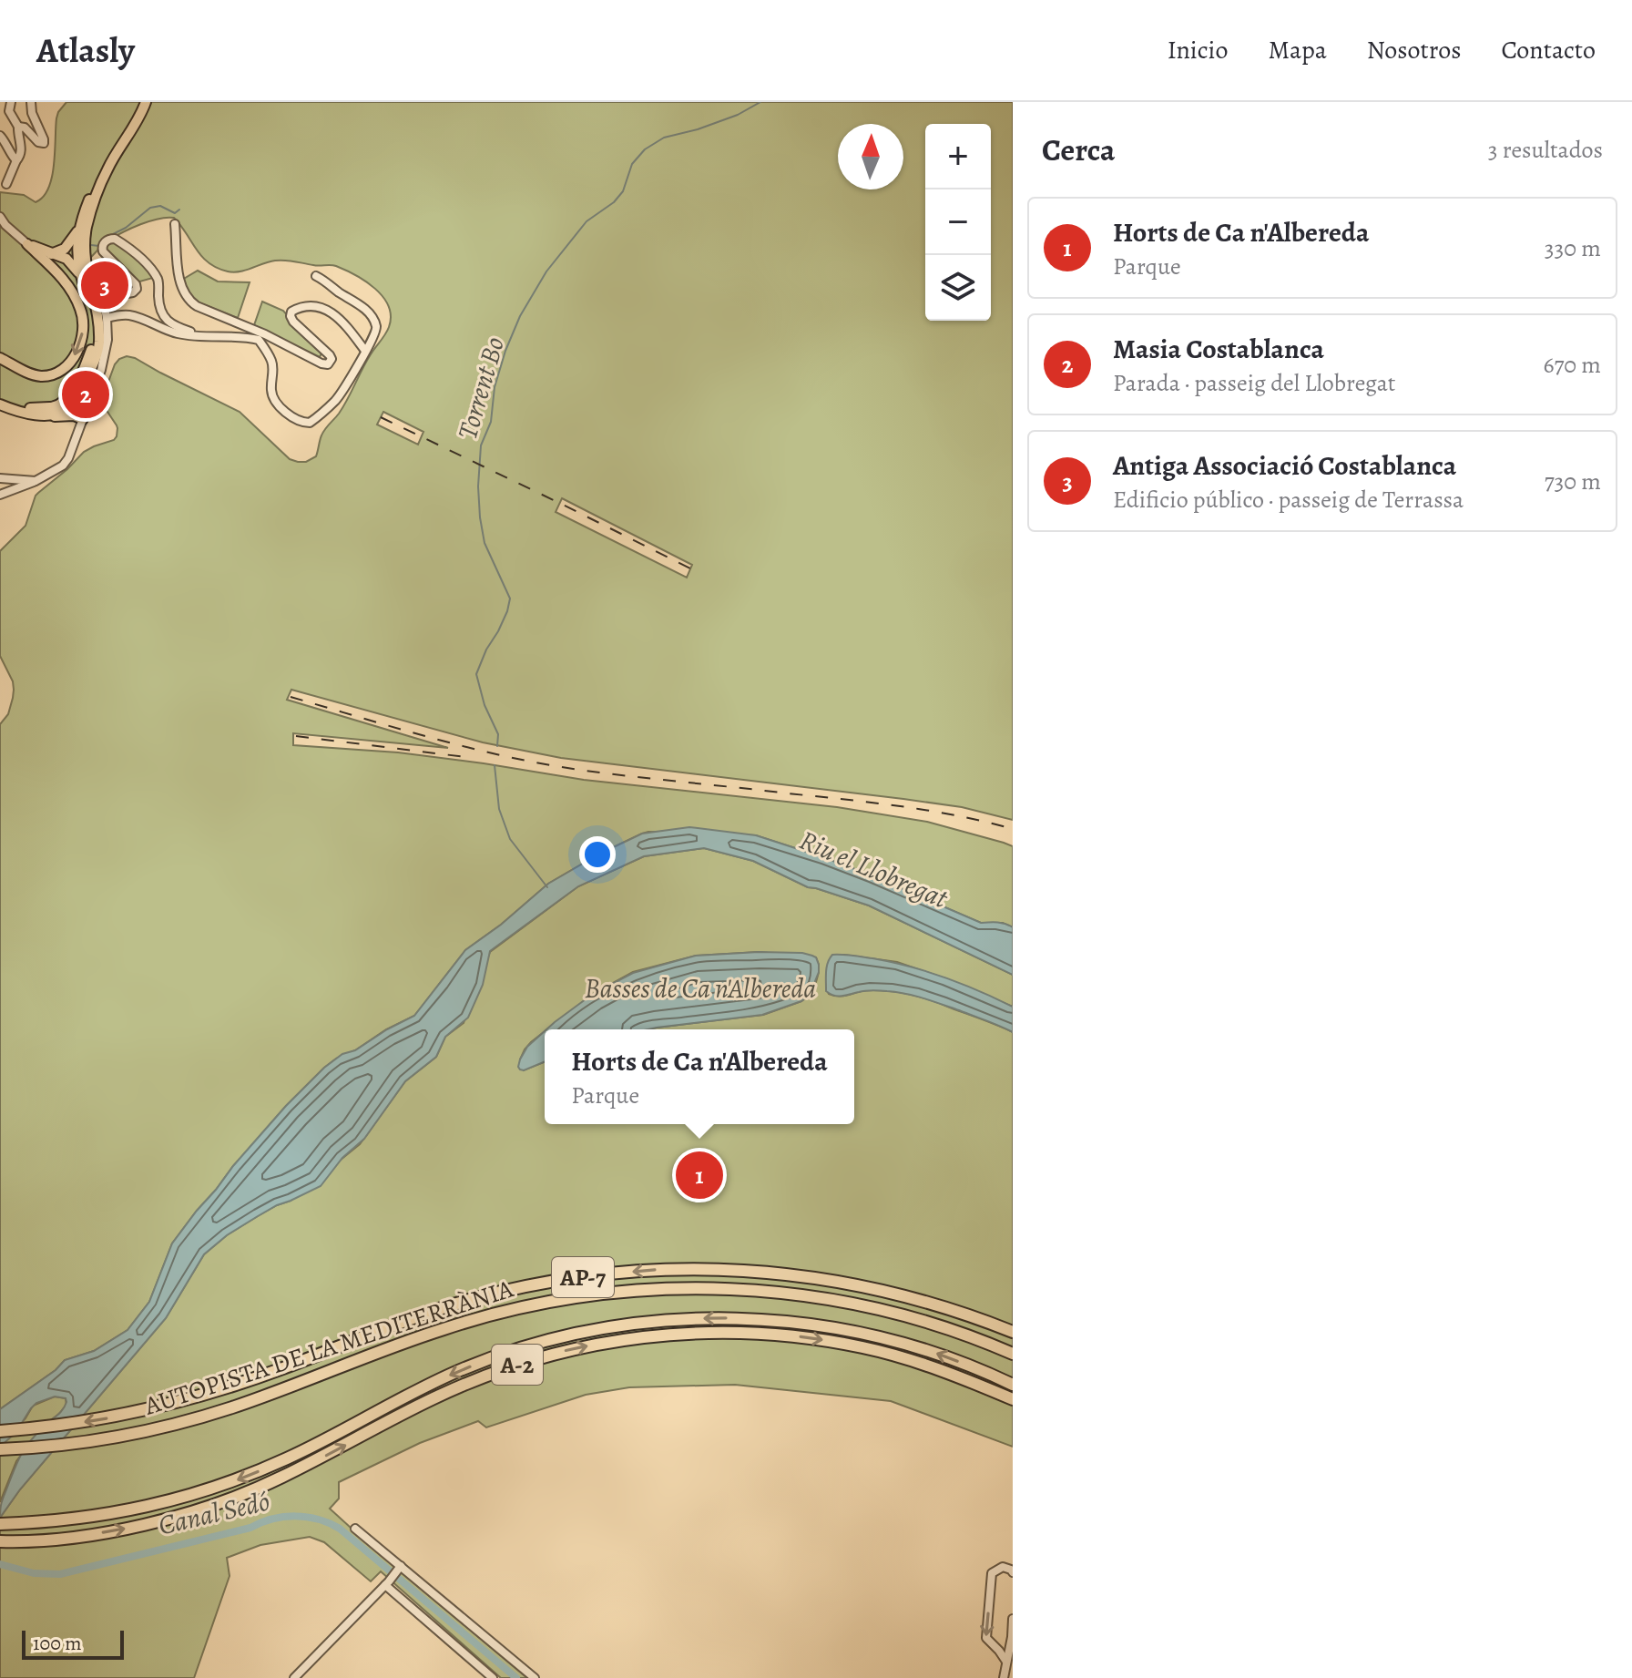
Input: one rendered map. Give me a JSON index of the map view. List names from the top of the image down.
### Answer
{
  "streets": {
    "highway": ["AP-7", "AUTOPISTA DE LA MEDITERRÀNIA", "A-2"]
  },
  "water": [
    "Torrent Bo",
    "Riu el Llobregat",
    "Basses de Ca n'Albereda",
    "Canal Sedó"
  ],
  "scale_bar": "100 m",
  "north": "top",
  "page": {
    "header": "Atlasly",
    "nav": [
      "Inicio",
      "Mapa",
      "Nosotros",
      "Contacto"
    ],
    "heading": ["Cerca", "3 resultados"],
    "map_buttons": ["+", "−"],
    "list": [
      {
        "mark": "1",
        "name": "Horts de Ca n'Albereda",
        "note": "Parque",
        "value": "330 m"
      },
      {
        "mark": "2",
        "name": "Masia Costablanca",
        "note": "Parada · passeig del Llobregat",
        "value": "670 m"
      },
      {
        "mark": "3",
        "name": "Antiga Associació Costablanca",
        "note": "Edificio público · passeig de Terrassa",
        "value": "730 m"
      }
    ],
    "pins": ["3", "2", "1"],
    "popup": ["Horts de Ca n'Albereda", "Parque"],
    "scale": "100 m"
  }
}
